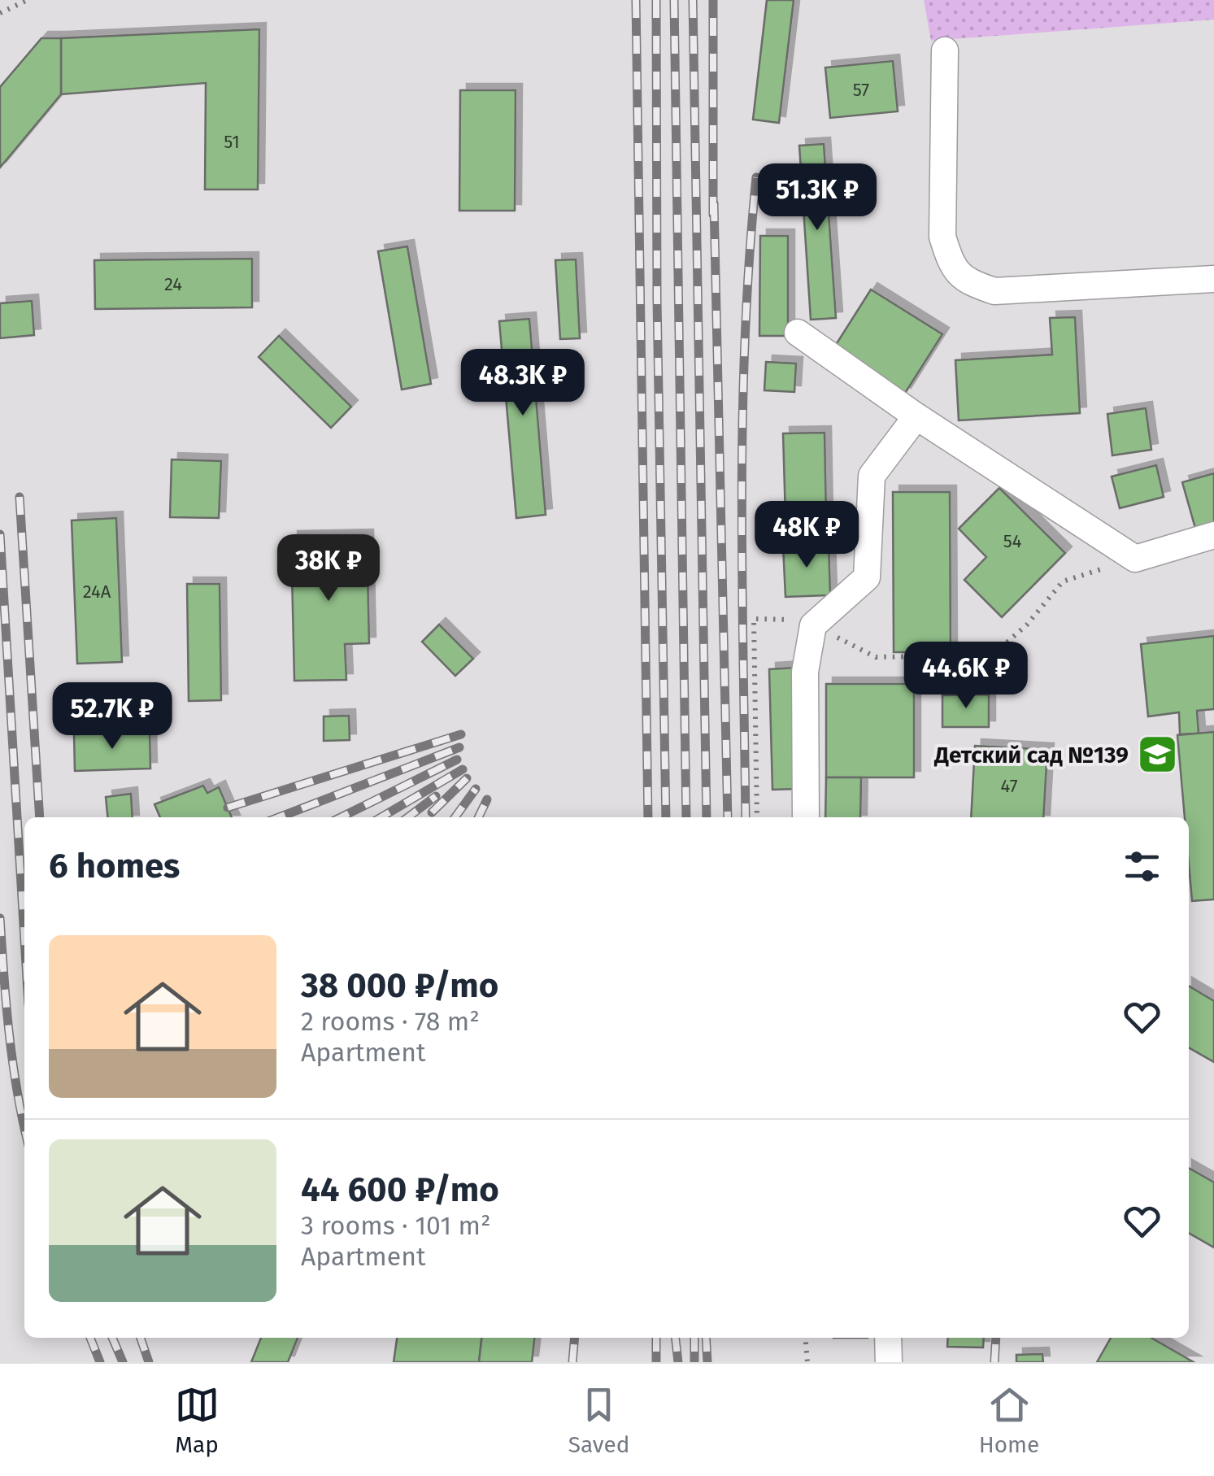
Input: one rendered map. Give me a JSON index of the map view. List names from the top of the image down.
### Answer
{
  "places": {
    "school or university": ["Детский сад №139"]
  },
  "house_numbers": [
    "57",
    "51",
    "24",
    "54",
    "24А",
    "47"
  ],
  "page": {
    "price": [
      "51.3K ₽",
      "48.3K ₽",
      "48K ₽",
      "38K ₽",
      "44.6K ₽",
      "52.7K ₽"
    ],
    "heading": "6 homes",
    "list": [
      {
        "name": "38 000 ₽/mo",
        "note": "2 rooms · 78 m² · Apartment"
      },
      {
        "name": "44 600 ₽/mo",
        "note": "3 rooms · 101 m² · Apartment"
      }
    ],
    "tabs": ["Map", "Saved", "Home"]
  }
}
